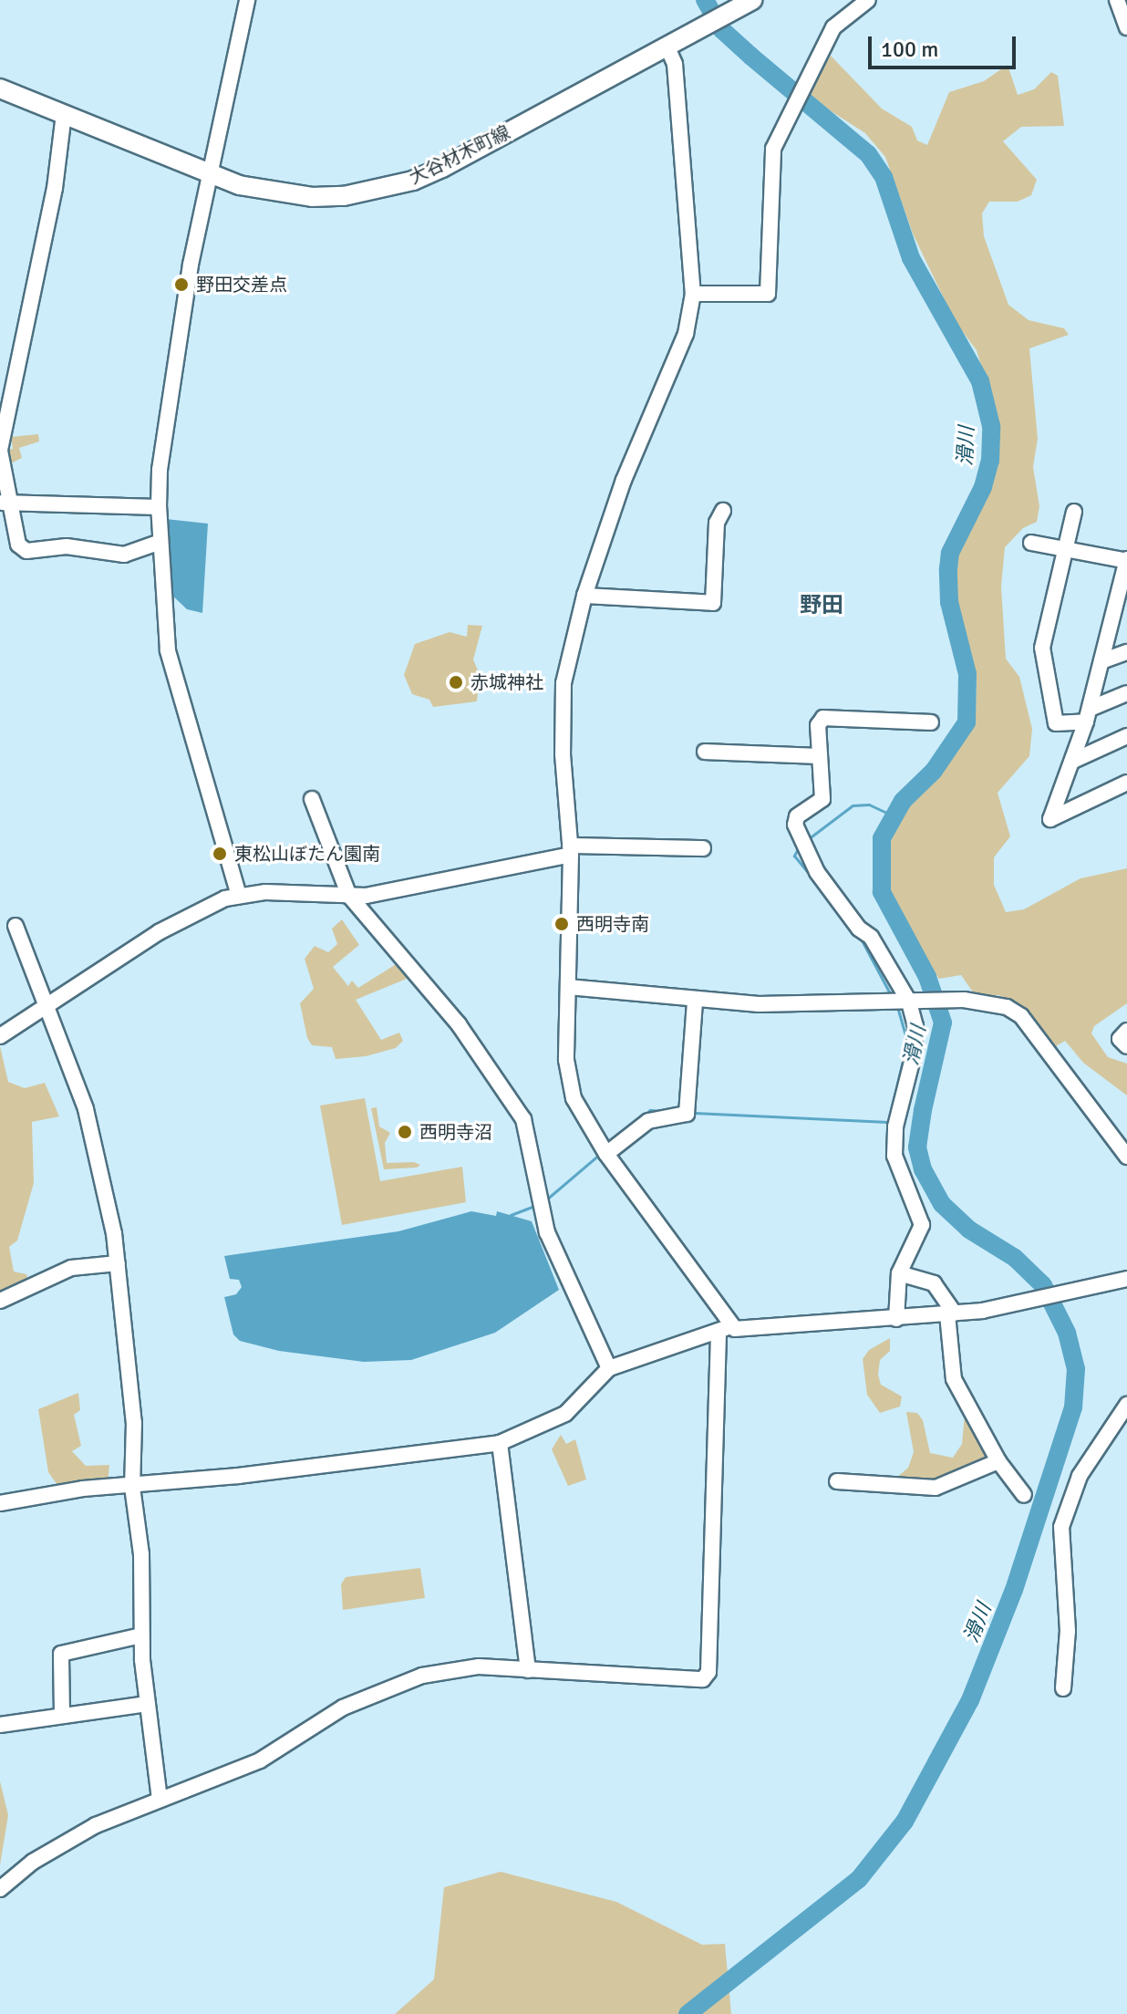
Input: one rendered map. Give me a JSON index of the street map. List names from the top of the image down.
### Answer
{
  "streets": {
    "main road": ["大谷材木町線"]
  },
  "districts": ["野田"],
  "water": ["滑川"],
  "places": [
    "野田交差点",
    "赤城神社",
    "東松山ぼたん園南",
    "西明寺南",
    "西明寺沼"
  ],
  "scale_bar": "100 m"
}
